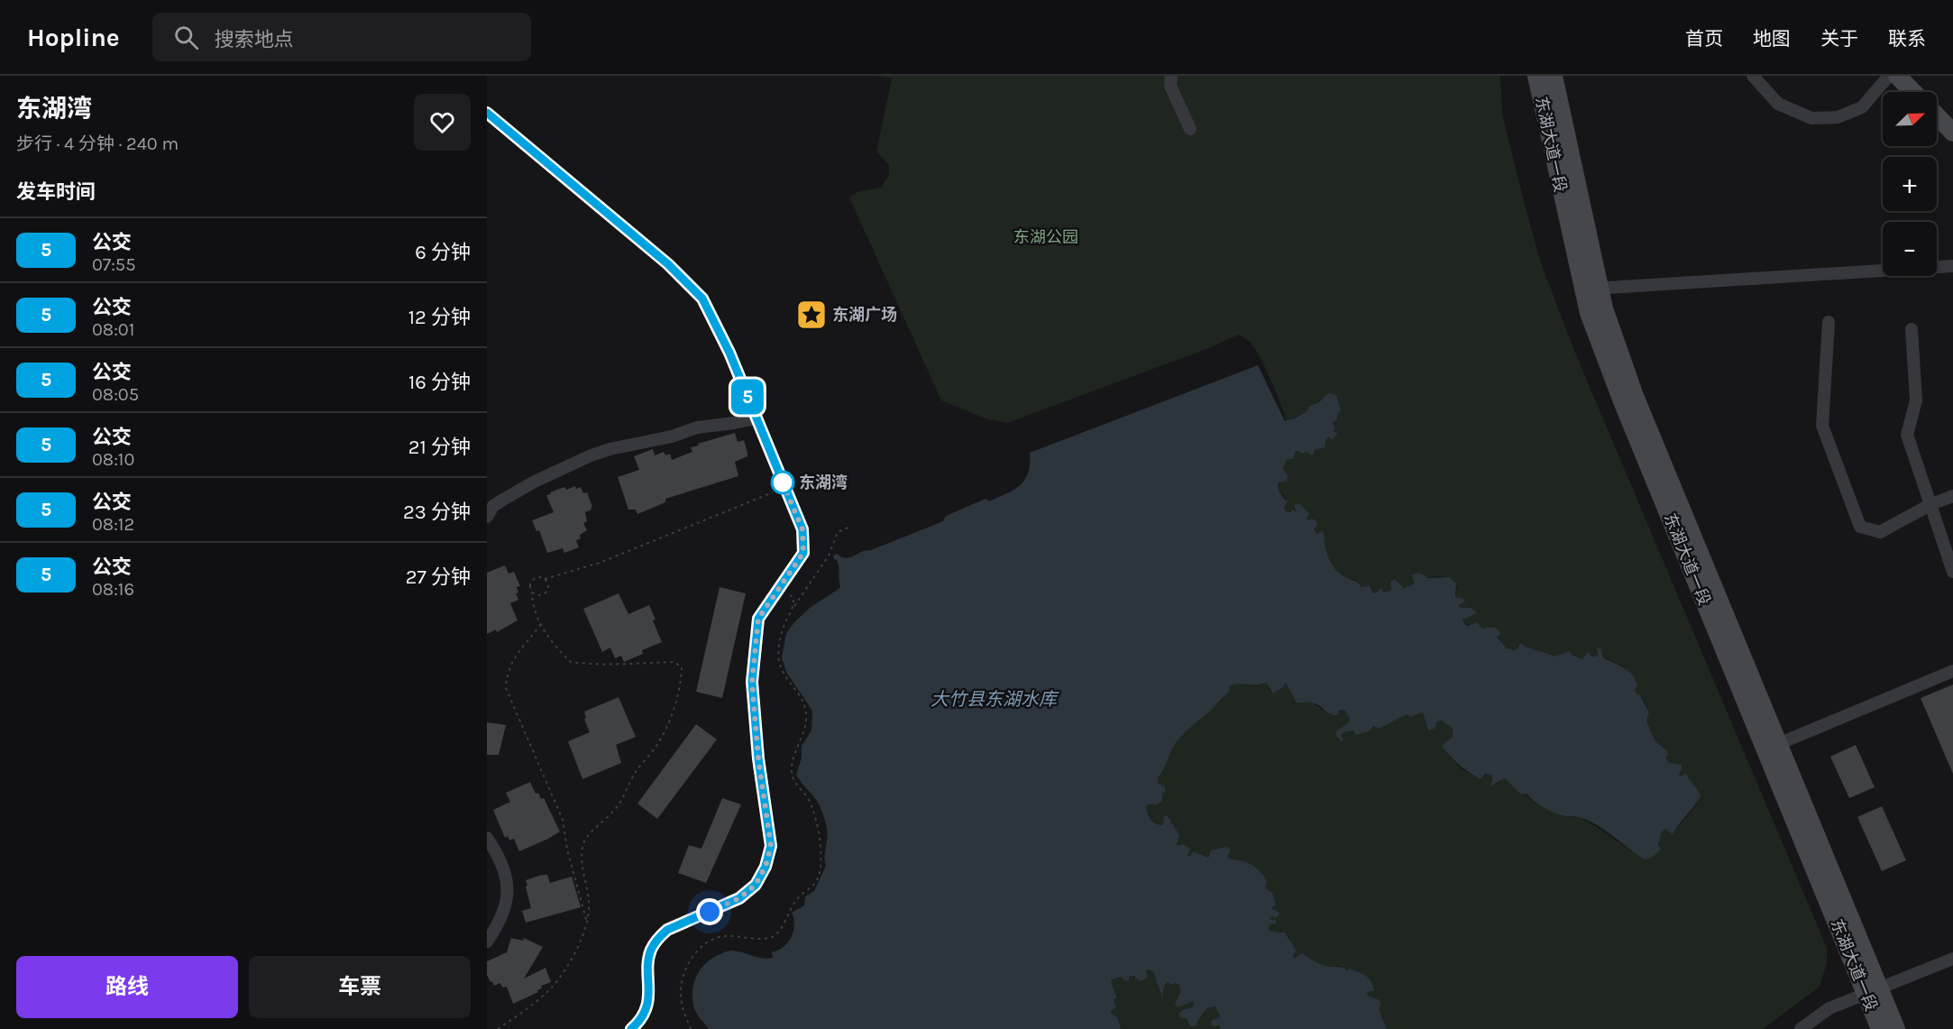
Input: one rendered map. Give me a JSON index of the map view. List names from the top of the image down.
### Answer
{
  "streets": {
    "main road": ["东湖大道一段"]
  },
  "water": ["大竹县东湖水库"],
  "parks": ["东湖公园"],
  "places": {
    "place": ["东湖广场"],
    "other": ["东湖湾"]
  },
  "lines": ["bus line 5"],
  "north": "top right",
  "page": {
    "header": "Hopline",
    "search": "搜索地点",
    "nav": [
      "首页",
      "地图",
      "关于",
      "联系"
    ],
    "heading": [
      ["东湖湾", "步行 · 4 分钟 · 240 m"],
      "发车时间"
    ],
    "on_map": "5",
    "map_buttons": ["+", "−"],
    "list": [
      {
        "mark": "5",
        "name": "公交",
        "note": "07:55",
        "value": "6 分钟"
      },
      {
        "mark": "5",
        "name": "公交",
        "note": "08:01",
        "value": "12 分钟"
      },
      {
        "mark": "5",
        "name": "公交",
        "note": "08:05",
        "value": "16 分钟"
      },
      {
        "mark": "5",
        "name": "公交",
        "note": "08:10",
        "value": "21 分钟"
      },
      {
        "mark": "5",
        "name": "公交",
        "note": "08:12",
        "value": "23 分钟"
      },
      {
        "mark": "5",
        "name": "公交",
        "note": "08:16",
        "value": "27 分钟"
      }
    ],
    "buttons": ["路线", "车票"]
  }
}
